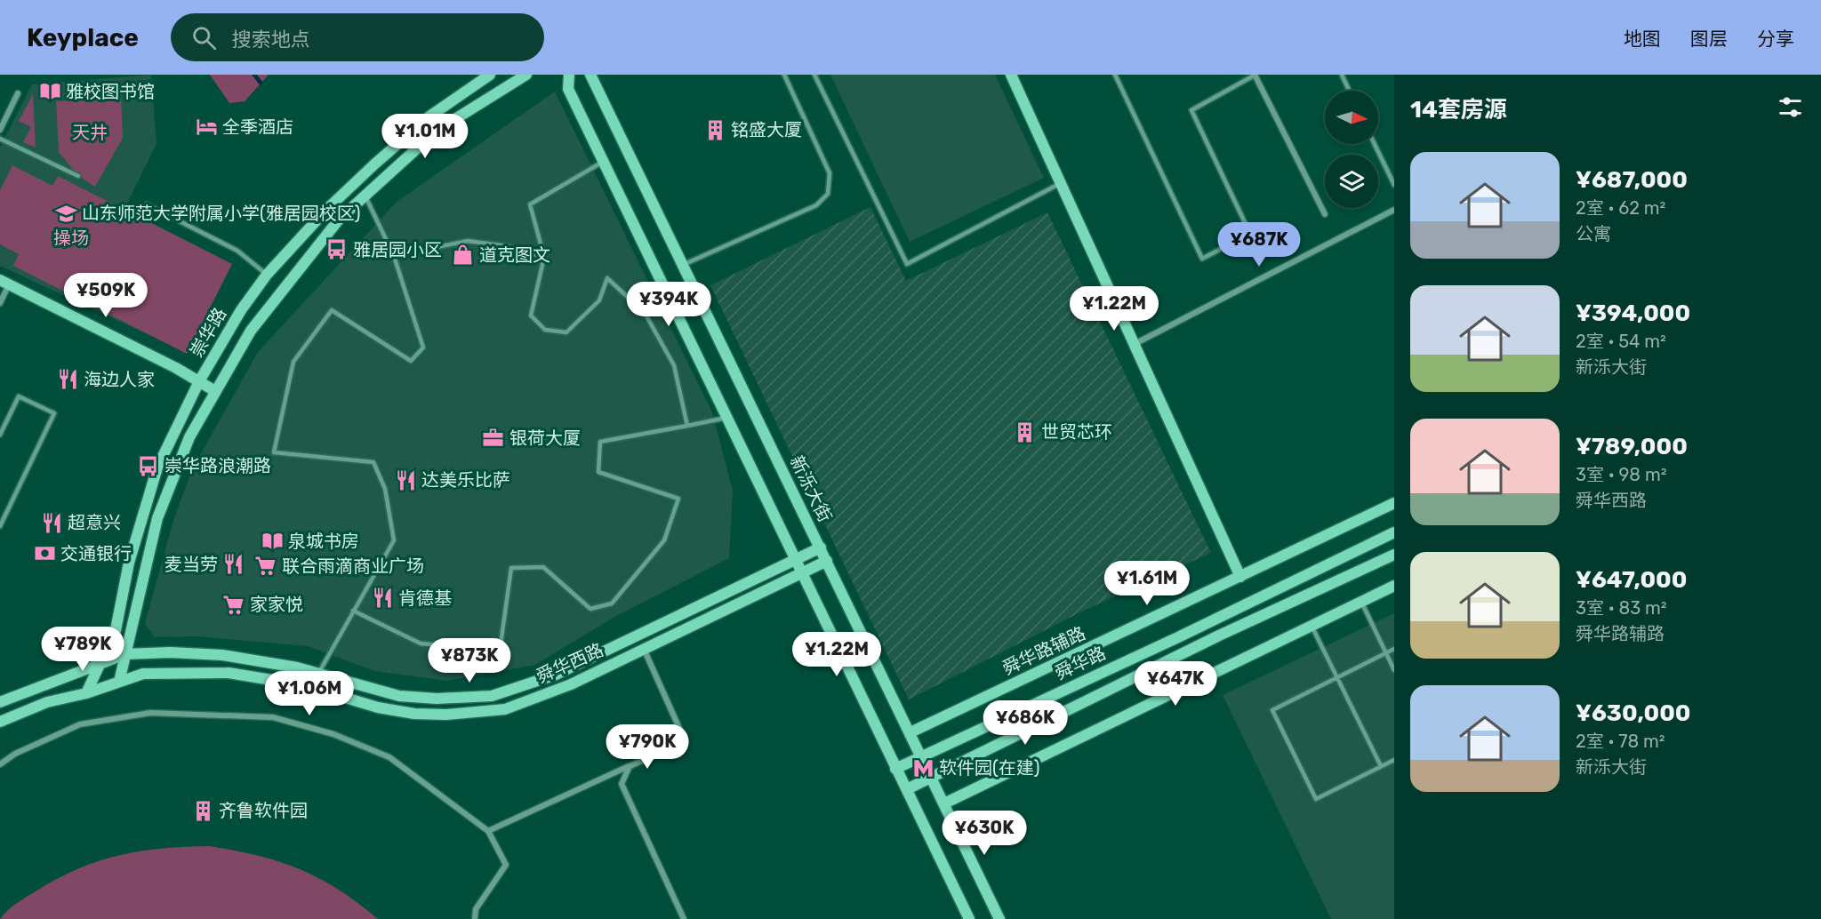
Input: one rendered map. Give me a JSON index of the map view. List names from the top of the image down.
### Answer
{
  "streets": {
    "main road": [
      "崇华路",
      "新泺大街",
      "舜华路辅路",
      "舜华西路",
      "舜华路"
    ]
  },
  "crossings": [
    ["崇华路", "舜华西路"],
    ["新泺大街", "舜华路辅路"],
    ["新泺大街", "舜华西路"],
    ["新泺大街", "舜华路"]
  ],
  "parks": ["天井", "操场"],
  "places": {
    "library": ["雅校图书馆", "泉城书房"],
    "hotel": ["全季酒店"],
    "building": ["铭盛大厦", "世贸芯环", "齐鲁软件园"],
    "school or university": ["山东师范大学附属小学(雅居园校区)"],
    "bus stop": ["雅居园小区", "崇华路浪潮路"],
    "shop": ["道克图文"],
    "restaurant": [
      "海边人家",
      "达美乐比萨",
      "超意兴",
      "麦当劳",
      "肯德基"
    ],
    "office": ["银荷大厦"],
    "bank": ["交通银行"],
    "supermarket": ["联合雨滴商业广场", "家家悦"],
    "metro station": ["软件园(在建)"]
  },
  "north": "right",
  "page": {
    "header": "Keyplace",
    "search": "搜索地点",
    "nav": ["地图", "图层", "分享"],
    "heading": "14套房源",
    "price": [
      "¥1.01M",
      "¥687K",
      "¥509K",
      "¥394K",
      "¥1.22M",
      "¥1.61M",
      "¥789K",
      "¥1.22M",
      "¥873K",
      "¥647K",
      "¥1.06M",
      "¥686K",
      "¥790K",
      "¥630K"
    ],
    "list": [
      {
        "name": "¥687,000",
        "note": "2室 · 62 m² · 公寓"
      },
      {
        "name": "¥394,000",
        "note": "2室 · 54 m² · 新泺大街"
      },
      {
        "name": "¥789,000",
        "note": "3室 · 98 m² · 舜华西路"
      },
      {
        "name": "¥647,000",
        "note": "3室 · 83 m² · 舜华路辅路"
      },
      {
        "name": "¥630,000",
        "note": "2室 · 78 m² · 新泺大街"
      }
    ]
  }
}
